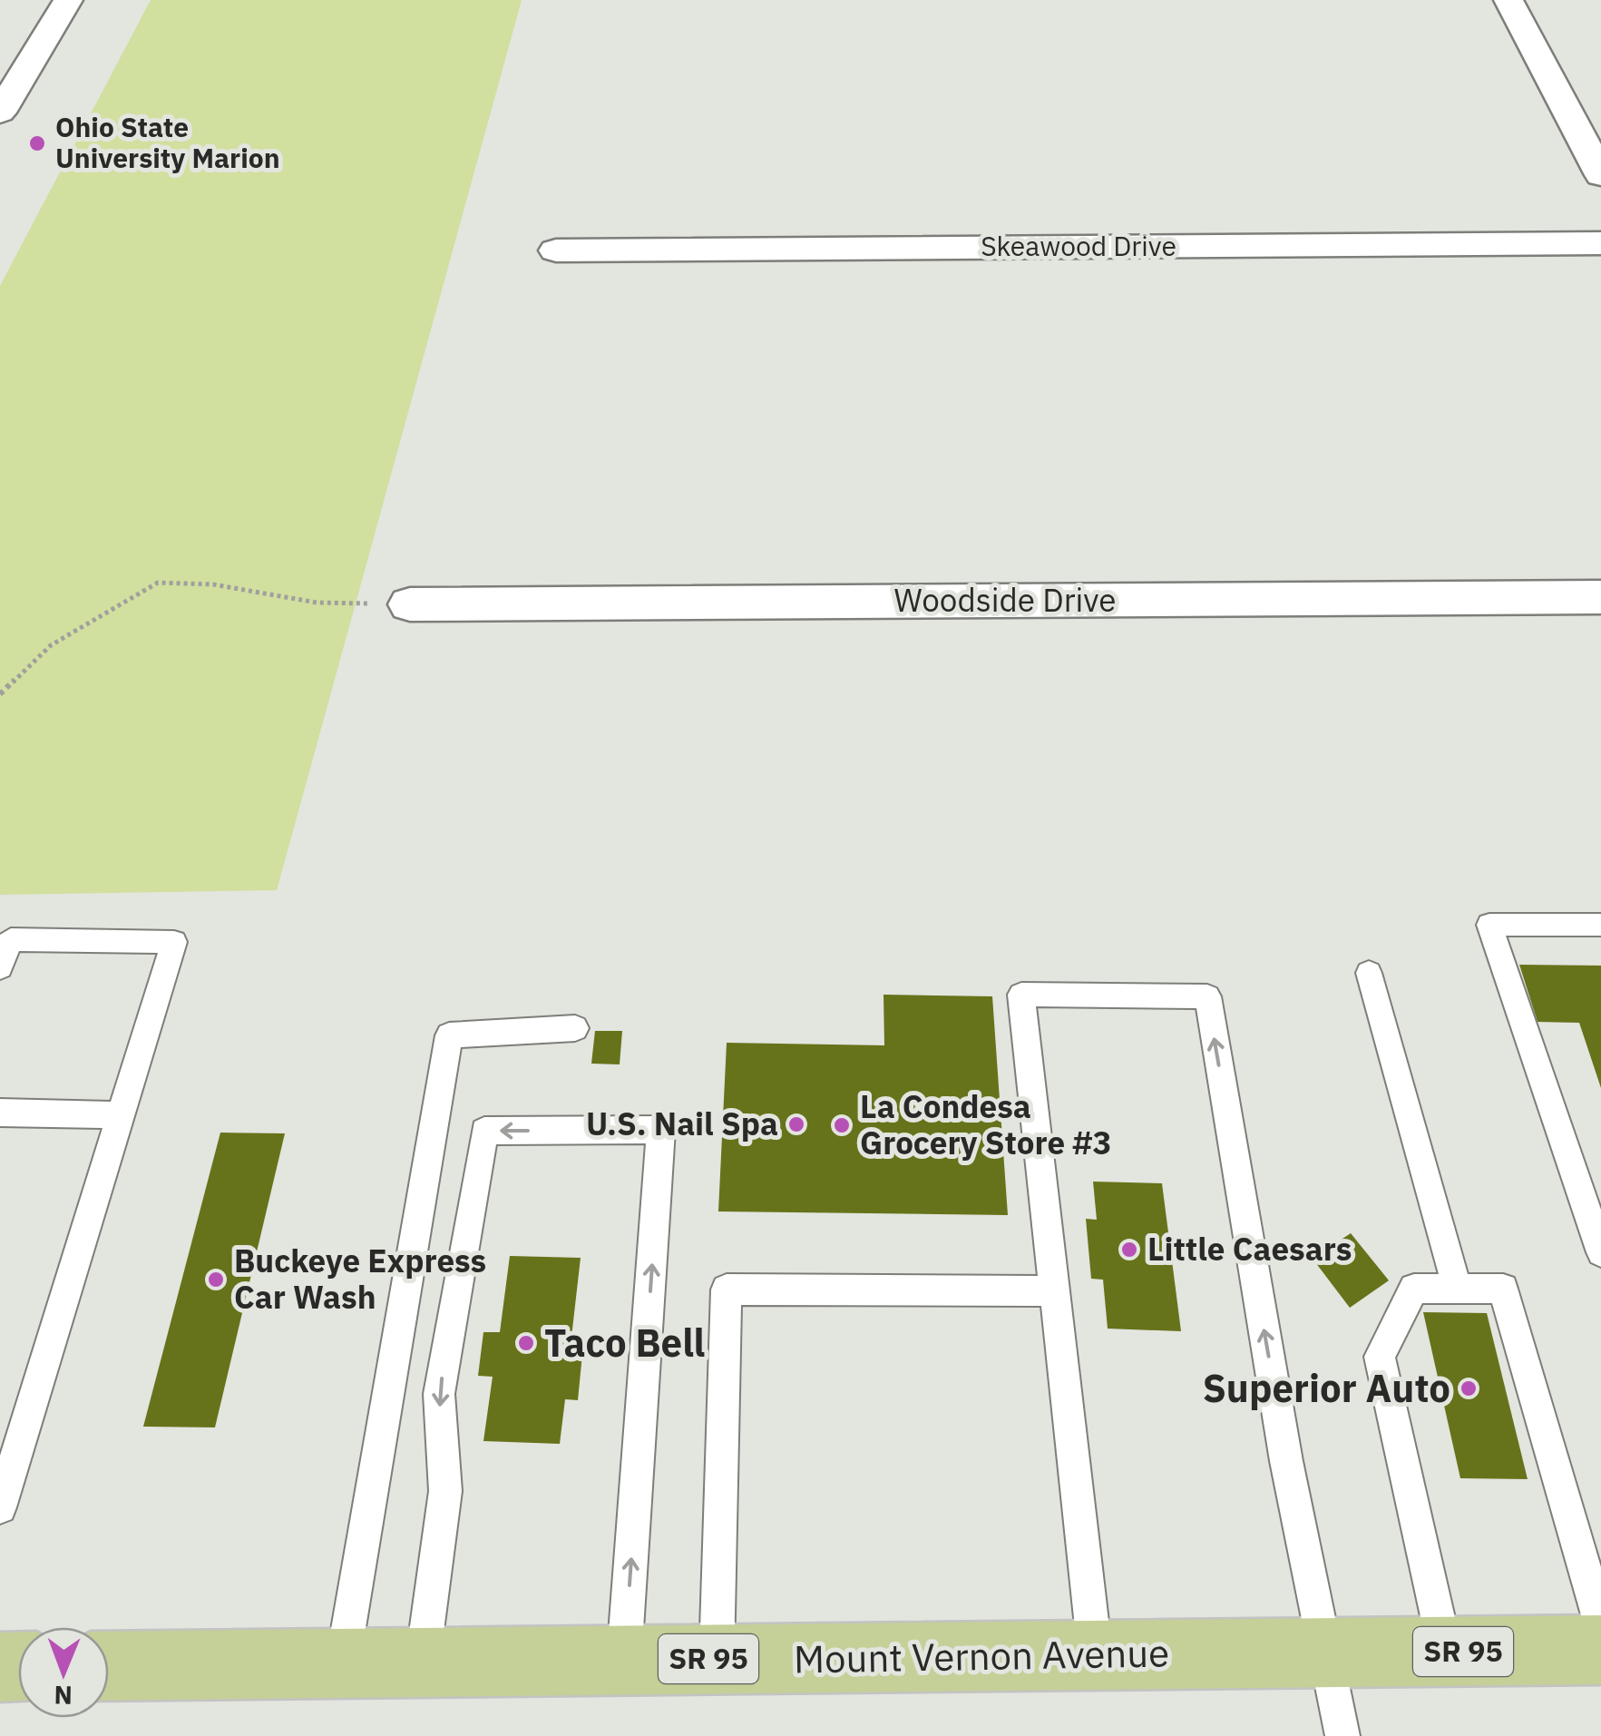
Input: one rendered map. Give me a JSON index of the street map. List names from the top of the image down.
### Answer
{
  "streets": {
    "main road": ["SR 95", "Mount Vernon Avenue"],
    "street": ["Skeawood Drive", "Woodside Drive"]
  },
  "places": [
    "Ohio State University Marion",
    "U.S. Nail Spa",
    "La Condesa Grocery Store #3",
    "Little Caesars",
    "Buckeye Express Car Wash",
    "Taco Bell",
    "Superior Auto"
  ],
  "north": "bottom"
}
